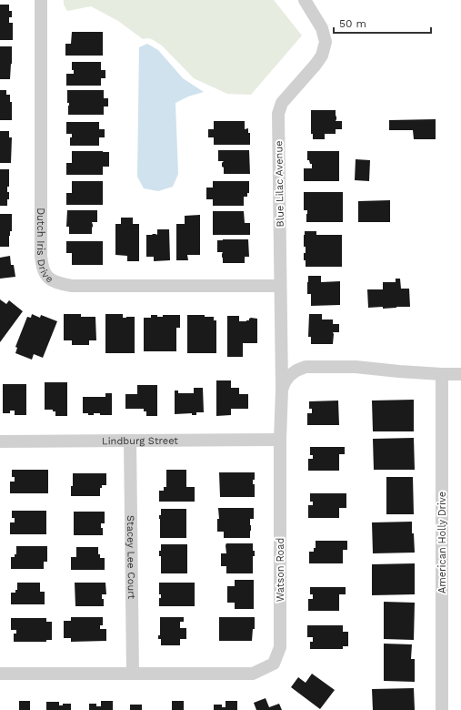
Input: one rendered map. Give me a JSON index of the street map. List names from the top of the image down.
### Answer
{
  "streets": {
    "street": [
      "Blue Lilac Avenue",
      "Dutch Iris Drive",
      "Lindburg Street",
      "American Holly Drive",
      "Stacey Lee Court",
      "Watson Road"
    ]
  },
  "crossings": [
    ["Blue Lilac Avenue", "Dutch Iris Drive"],
    ["Blue Lilac Avenue", "Watson Road"],
    ["Lindburg Street", "Stacey Lee Court"],
    ["Lindburg Street", "Watson Road"],
    ["American Holly Drive", "Watson Road"],
    ["Stacey Lee Court", "Watson Road"]
  ],
  "scale_bar": "50 m"
}
